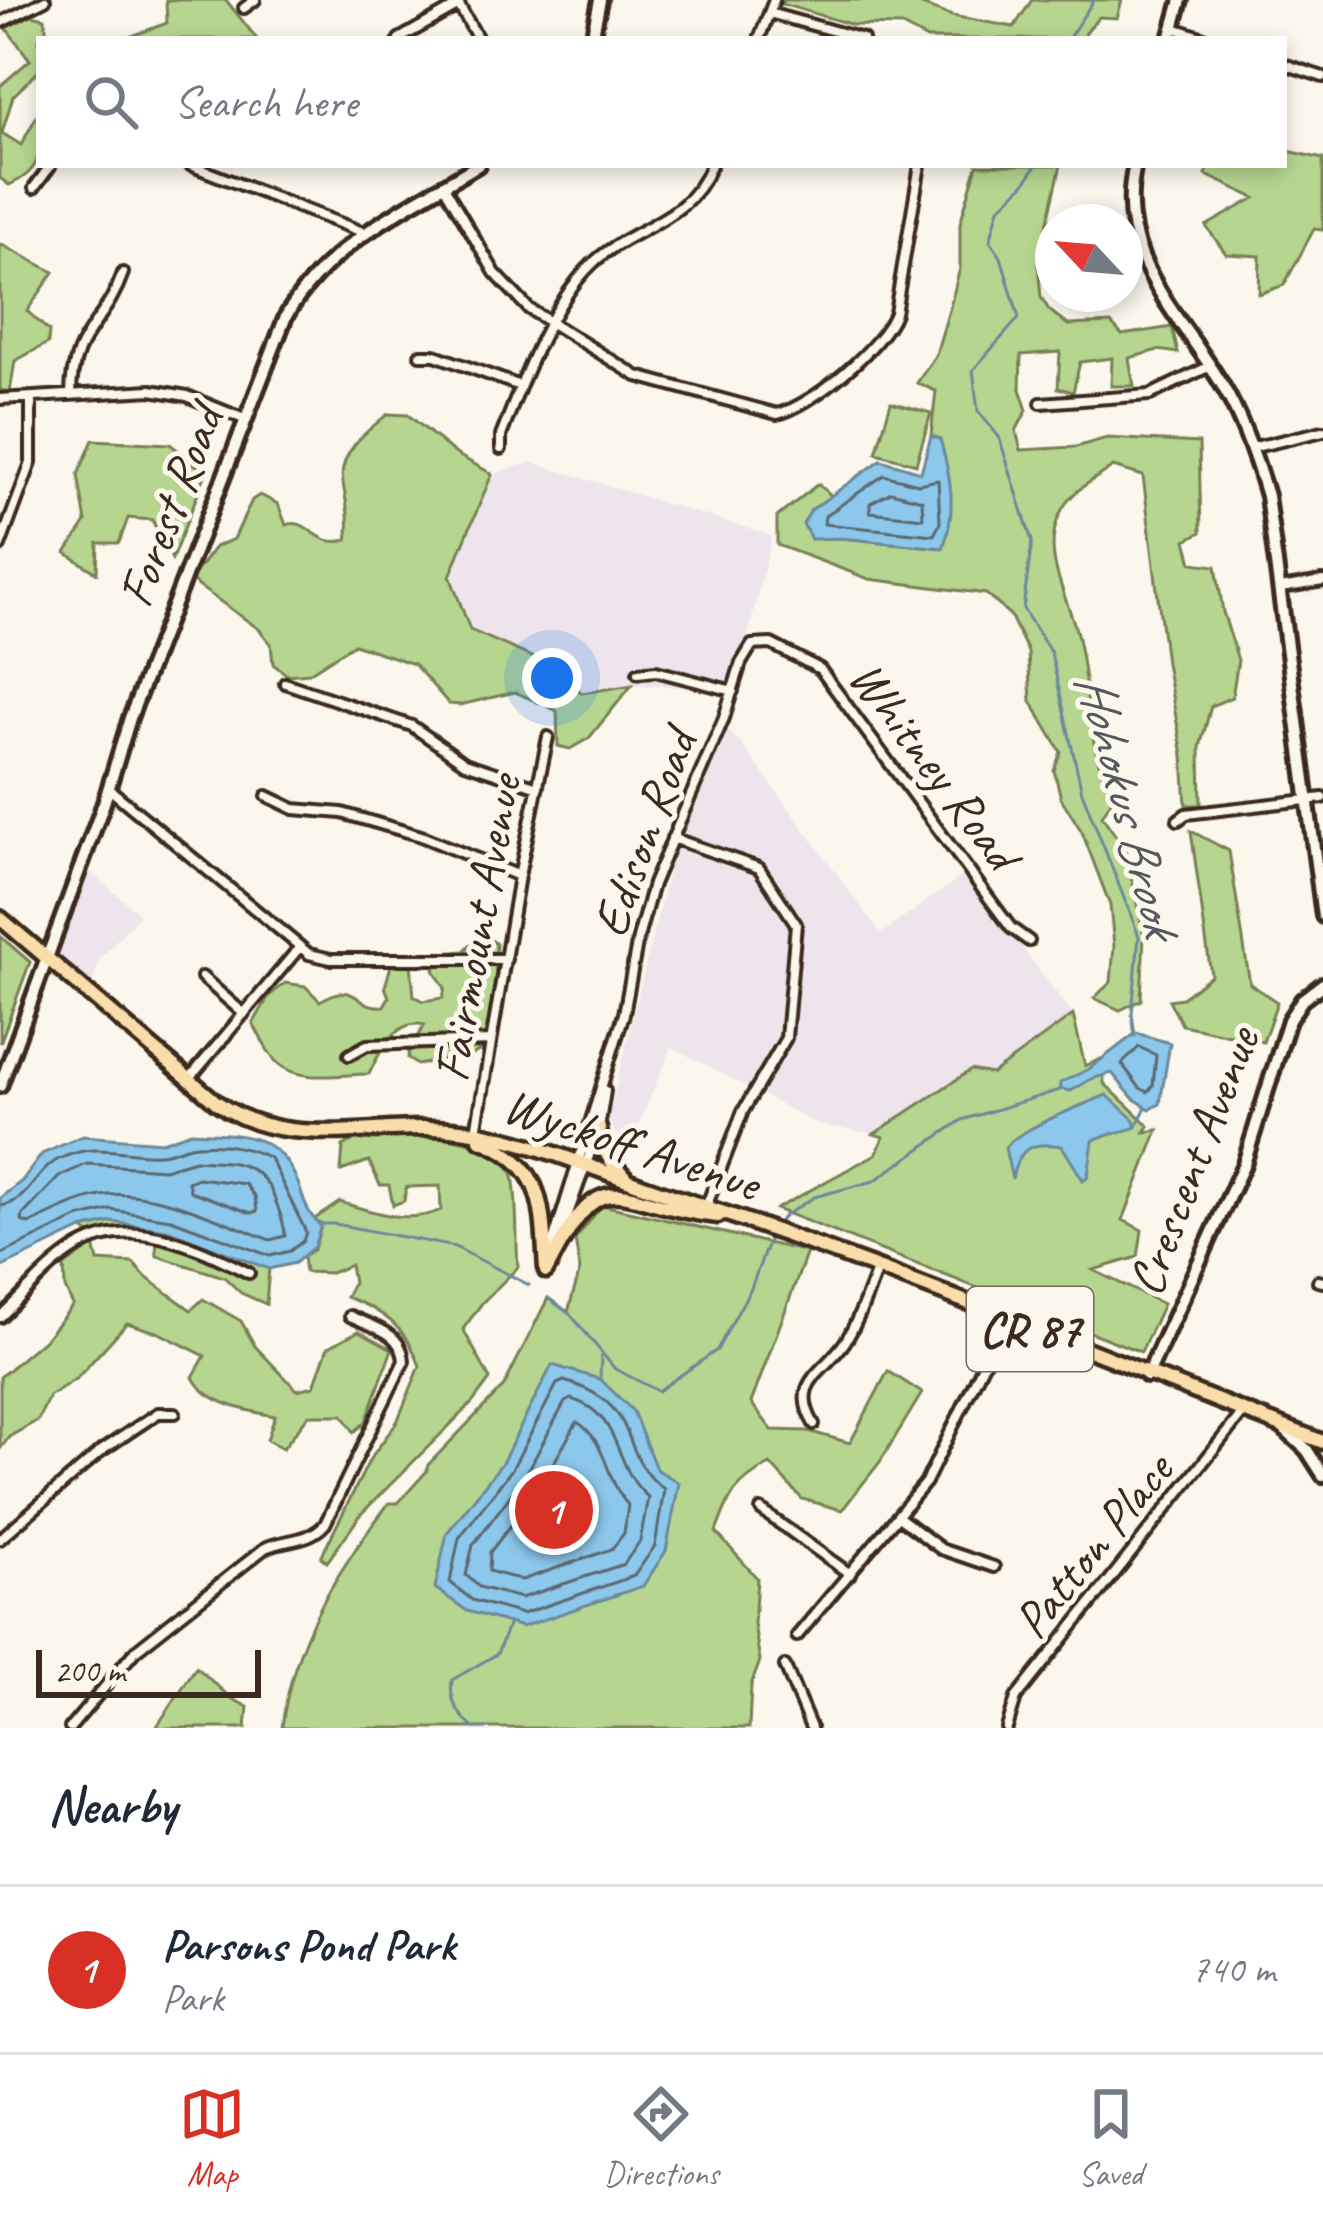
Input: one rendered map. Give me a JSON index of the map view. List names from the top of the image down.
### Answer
{
  "streets": {
    "main road": ["Wyckoff Avenue", "CR 87"],
    "street": [
      "Forest Road",
      "Whitney Road",
      "Edison Road",
      "Fairmount Avenue",
      "Crescent Avenue",
      "Patton Place"
    ]
  },
  "crossings": [
    ["Forest Road", "Wyckoff Avenue"],
    ["Whitney Road", "Edison Road"],
    ["Edison Road", "Wyckoff Avenue"],
    ["Fairmount Avenue", "Wyckoff Avenue"],
    ["Wyckoff Avenue", "Crescent Avenue"],
    ["Wyckoff Avenue", "Patton Place"]
  ],
  "water": ["Hohokus Brook"],
  "scale_bar": "200 m",
  "north": "top left",
  "page": {
    "search": "Search here",
    "pins": "1",
    "scale": "200 m",
    "heading": "Nearby",
    "list": [
      {
        "mark": "1",
        "name": "Parsons Pond Park",
        "note": "Park",
        "value": "740 m"
      }
    ],
    "nav": ["Map", "Directions", "Saved"]
  }
}
